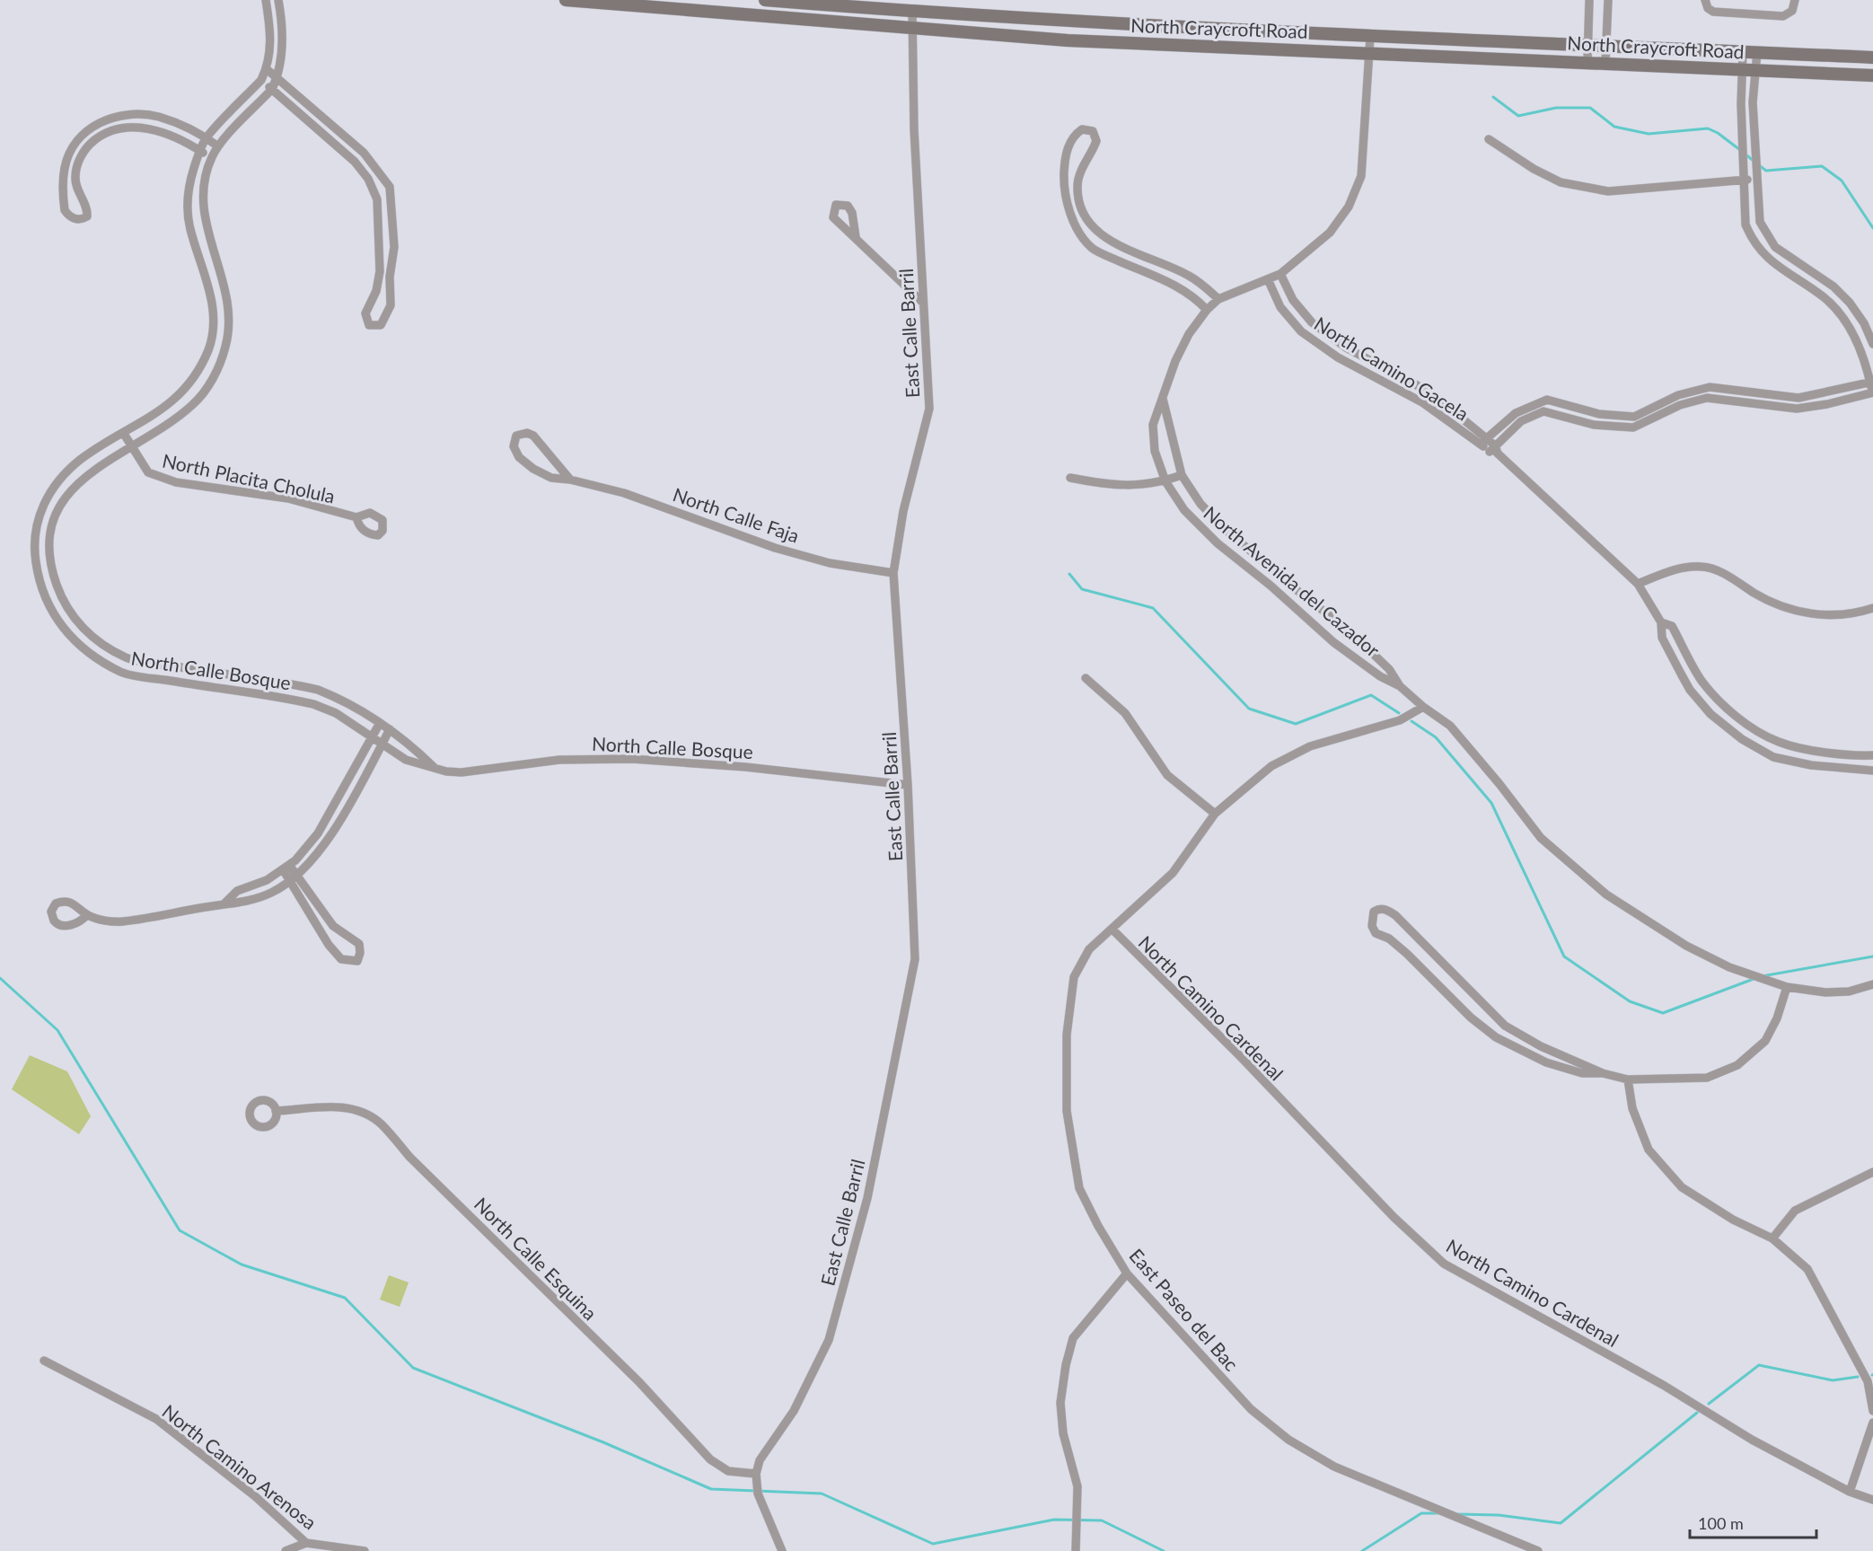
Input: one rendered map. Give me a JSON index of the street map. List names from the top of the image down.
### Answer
{
  "streets": {
    "main road": ["North Craycroft Road"],
    "street": [
      "East Calle Barril",
      "North Camino Gacela",
      "North Placita Cholula",
      "North Calle Faja",
      "North Avenida del Cazador",
      "North Calle Bosque",
      "North Camino Cardenal",
      "North Calle Esquina",
      "East Paseo del Bac",
      "North Camino Arenosa"
    ]
  },
  "crossings": [
    ["North Craycroft Road", "East Calle Barril"],
    ["North Craycroft Road", "North Avenida del Cazador"],
    ["East Calle Barril", "North Calle Faja"],
    ["East Calle Barril", "North Calle Bosque"],
    ["East Calle Barril", "North Calle Esquina"],
    ["North Camino Gacela", "North Avenida del Cazador"],
    ["North Placita Cholula", "North Calle Bosque"],
    ["North Avenida del Cazador", "East Paseo del Bac"],
    ["North Camino Cardenal", "East Paseo del Bac"]
  ],
  "scale_bar": "100 m"
}
